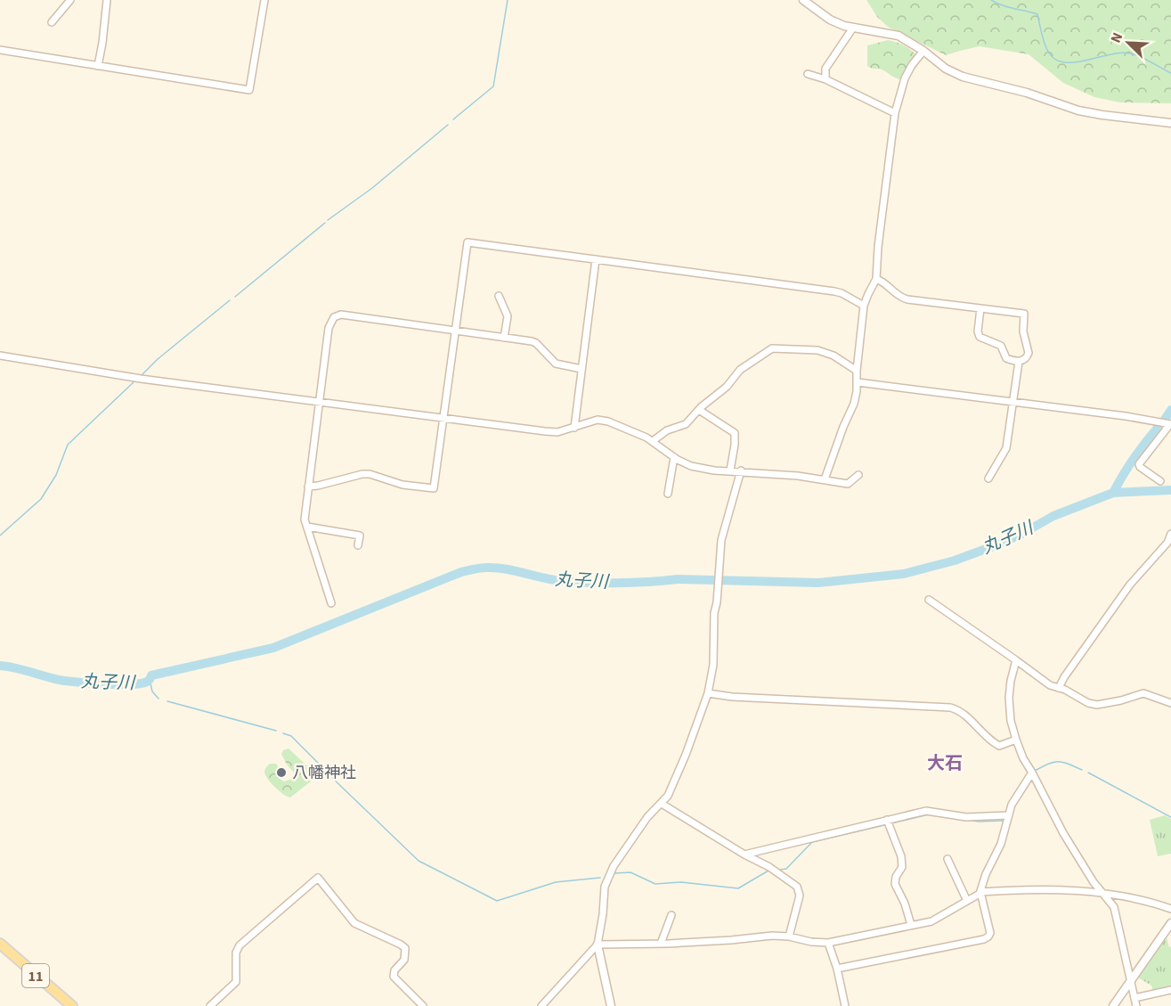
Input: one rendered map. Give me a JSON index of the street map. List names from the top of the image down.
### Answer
{
  "streets": {
    "main road": ["11"]
  },
  "districts": ["大石"],
  "water": ["丸子川"],
  "places": ["八幡神社"],
  "north": "top left"
}
